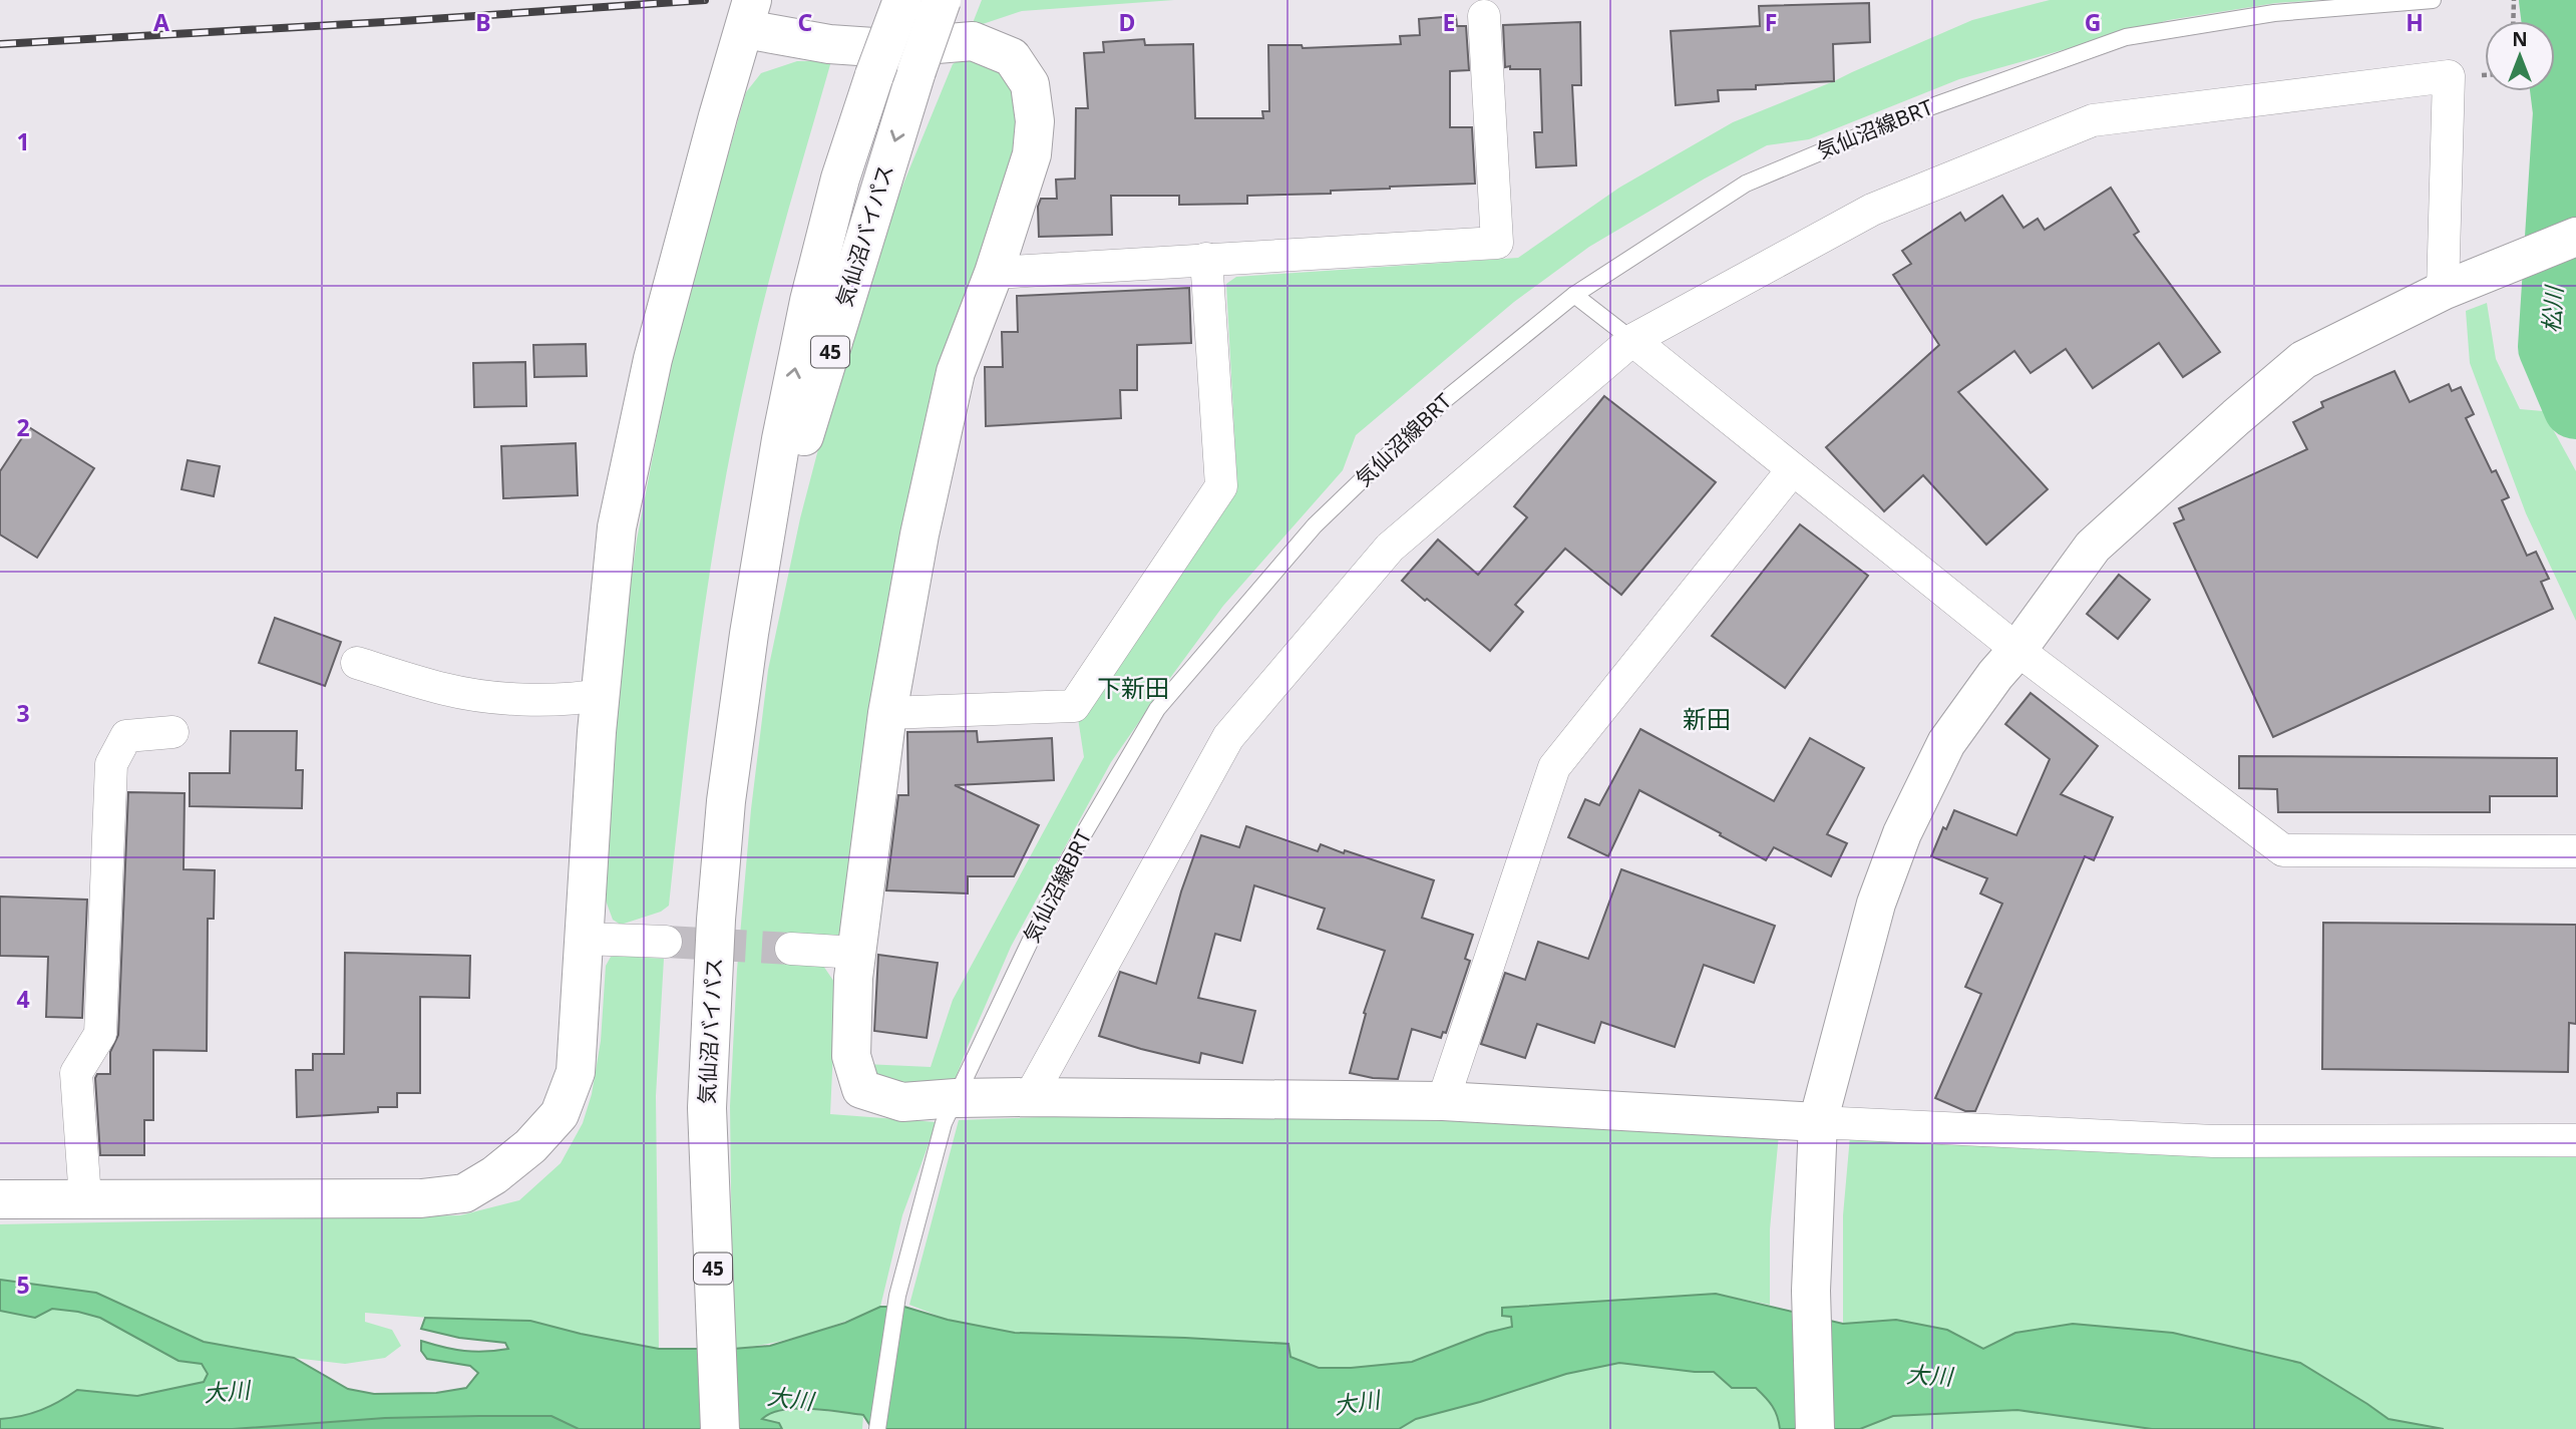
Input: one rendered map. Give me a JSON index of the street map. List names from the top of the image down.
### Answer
{
  "streets": {
    "main road": ["気仙沼バイパス", "45"],
    "lane": ["気仙沼線BRT"]
  },
  "districts": ["下新田", "新田"],
  "water": ["松川", "大川"],
  "north": "top",
  "grid": {
    "columns": [
      "A",
      "B",
      "C",
      "D",
      "E",
      "F",
      "G",
      "H"
    ],
    "rows": [
      "1",
      "2",
      "3",
      "4",
      "5"
    ]
  }
}
